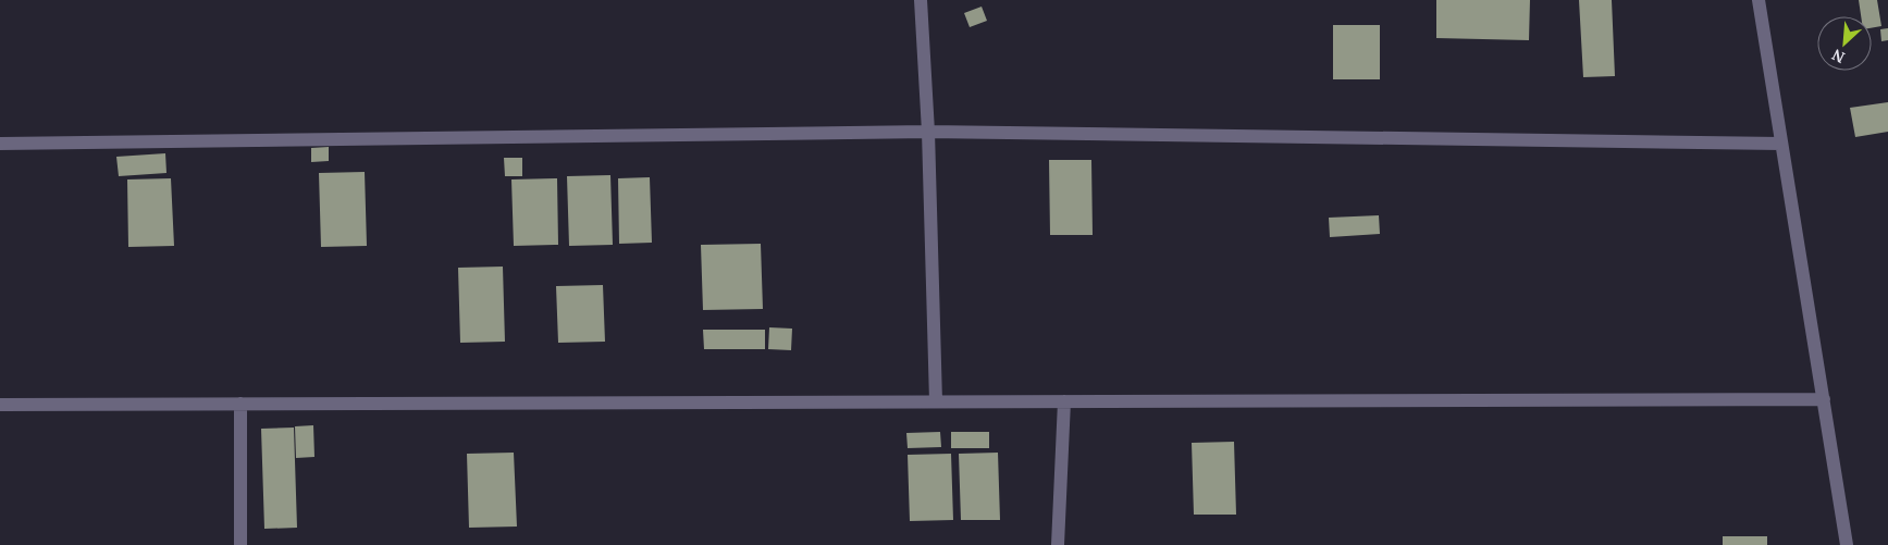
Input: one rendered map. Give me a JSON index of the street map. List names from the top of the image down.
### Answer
{
  "north": "bottom left"
}
